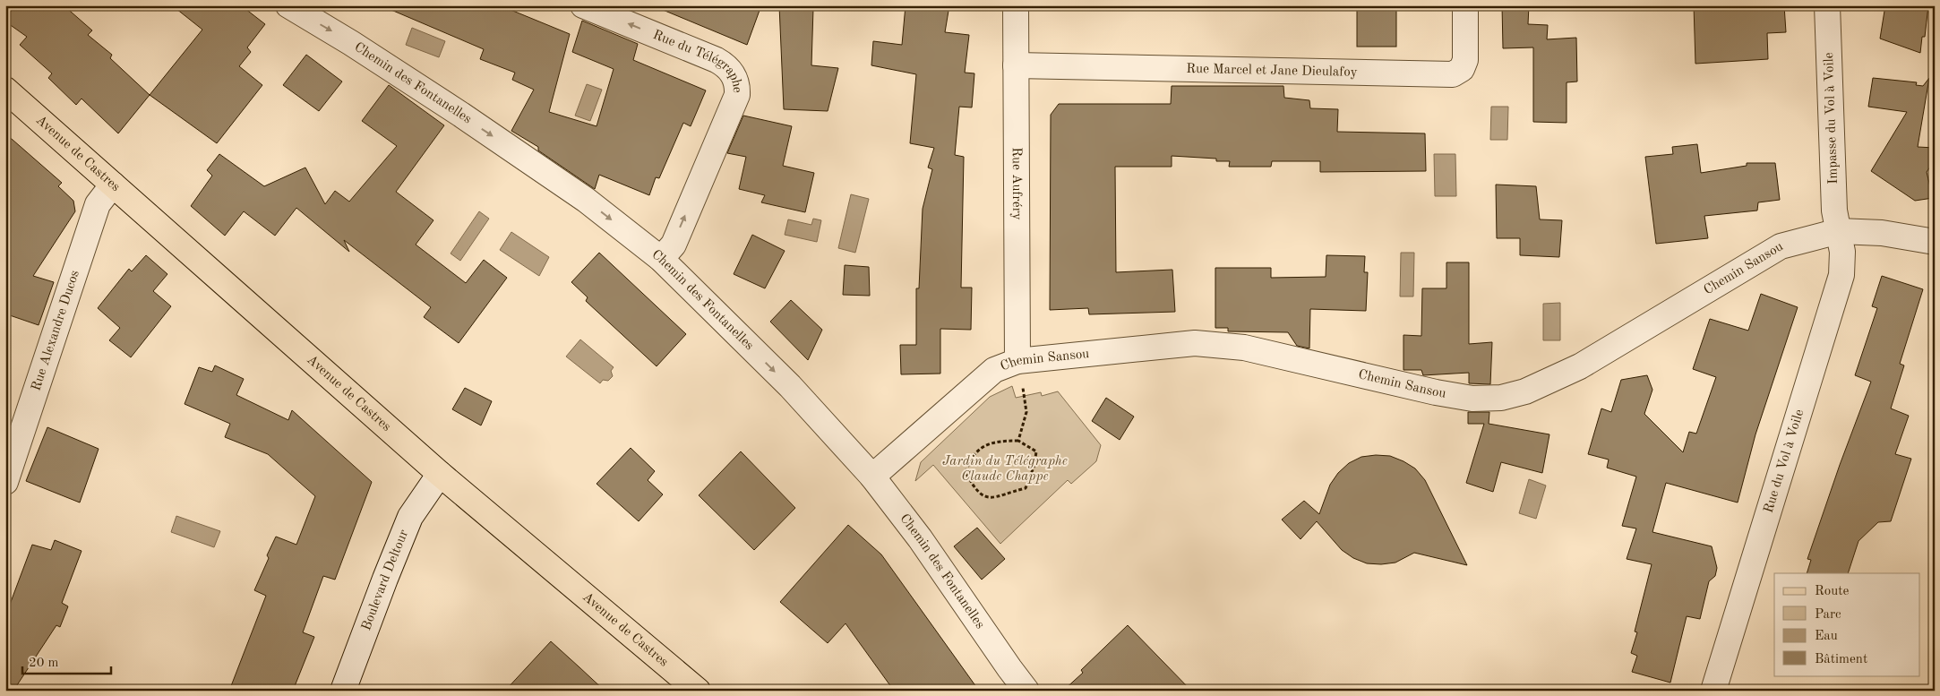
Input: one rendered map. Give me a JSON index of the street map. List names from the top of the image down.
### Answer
{
  "streets": {
    "main road": ["Avenue de Castres"],
    "street": [
      "Rue du Télégraphe",
      "Rue Marcel et Jane Dieulafoy",
      "Chemin des Fontanelles",
      "Impasse du Vol à Voile",
      "Rue Aufréry",
      "Chemin Sansou",
      "Rue Alexandre Ducos",
      "Rue du Vol à Voile",
      "Boulevard Deltour"
    ]
  },
  "crossings": [
    ["Rue du Télégraphe", "Chemin des Fontanelles"],
    ["Rue Marcel et Jane Dieulafoy", "Rue Aufréry"],
    ["Chemin des Fontanelles", "Chemin Sansou"],
    ["Impasse du Vol à Voile", "Chemin Sansou"],
    ["Impasse du Vol à Voile", "Rue du Vol à Voile"],
    ["Avenue de Castres", "Rue Alexandre Ducos"],
    ["Avenue de Castres", "Boulevard Deltour"],
    ["Rue Aufréry", "Chemin Sansou"],
    ["Chemin Sansou", "Rue du Vol à Voile"]
  ],
  "one_way": ["Chemin des Fontanelles"],
  "parks": ["Jardin du Télégraphe Claude Chappe"],
  "legend": [
    "Route",
    "Parc",
    "Eau",
    "Bâtiment"
  ],
  "scale_bar": "20 m"
}
